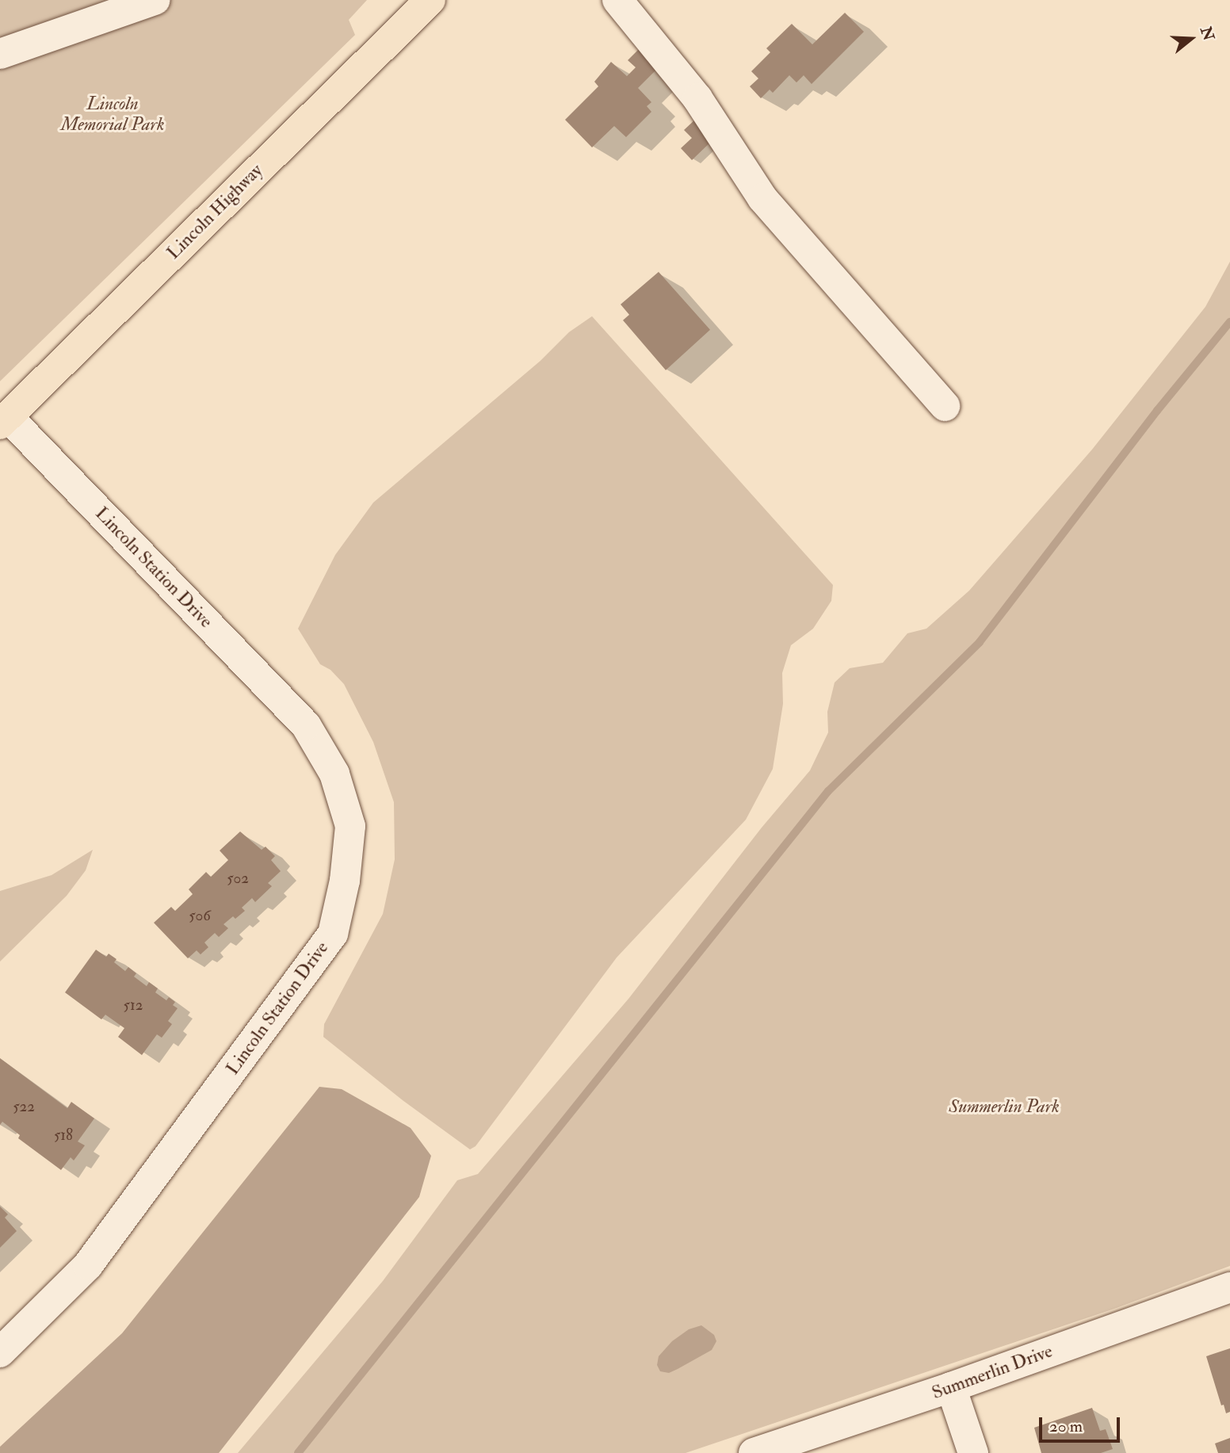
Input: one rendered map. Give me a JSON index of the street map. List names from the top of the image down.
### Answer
{
  "streets": {
    "main road": ["Lincoln Highway"],
    "street": ["Lincoln Station Drive", "Summerlin Drive"]
  },
  "crossings": [
    ["Lincoln Highway", "Lincoln Station Drive"]
  ],
  "parks": ["Lincoln Memorial Park", "Summerlin Park"],
  "house_numbers": [
    "502",
    "506",
    "512",
    "522",
    "518"
  ],
  "scale_bar": "20 m",
  "north": "right"
}
